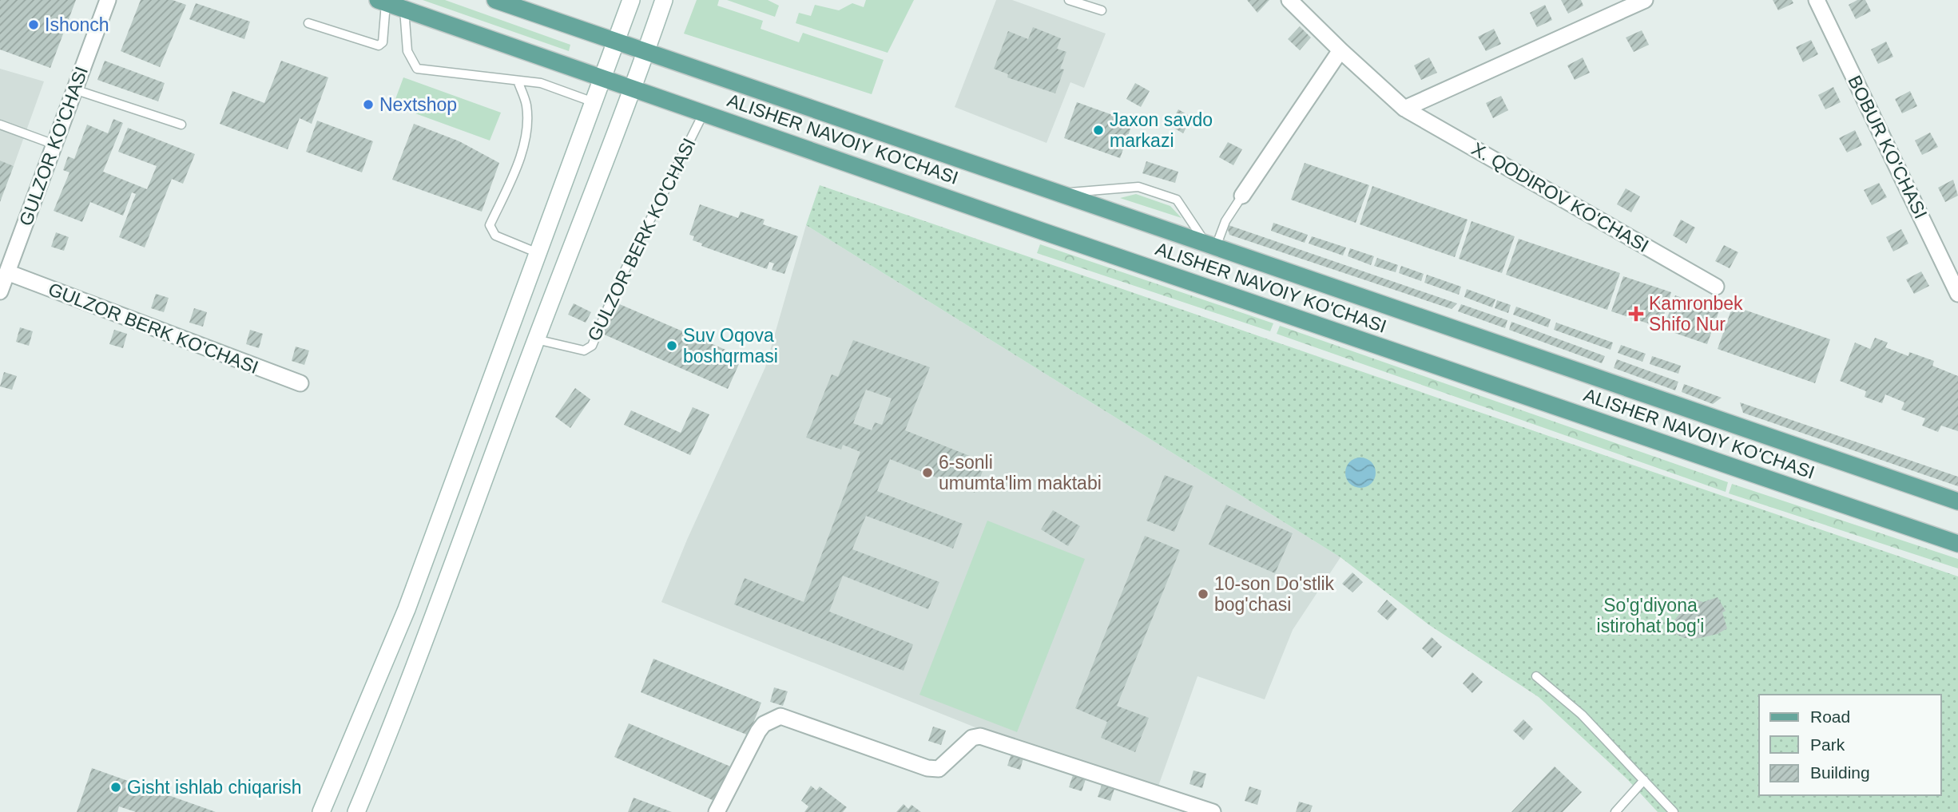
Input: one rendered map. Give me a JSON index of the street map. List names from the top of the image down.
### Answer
{
  "streets": {
    "main road": ["ALISHER NAVOIY KO'CHASI"],
    "street": [
      "GULZOR KO'CHASI",
      "BOBUR KO'CHASI",
      "X. QODIROV KO'CHASI",
      "GULZOR BERK KO'CHASI"
    ]
  },
  "crossings": [
    ["ALISHER NAVOIY KO'CHASI", "GULZOR BERK KO'CHASI"],
    ["GULZOR KO'CHASI", "GULZOR BERK KO'CHASI"]
  ],
  "parks": ["So'g'diyona istirohat bog'i"],
  "places": {
    "other": [
      "Ishonch",
      "Nextshop",
      "Jaxon savdo markazi",
      "Suv Oqova boshqrmasi",
      "6-sonli umumta'lim maktabi",
      "10-son Do'stlik bog'chasi",
      "Gisht ishlab chiqarish"
    ],
    "health": ["Kamronbek Shifo Nur"]
  },
  "legend": ["Road", "Park", "Building"]
}
